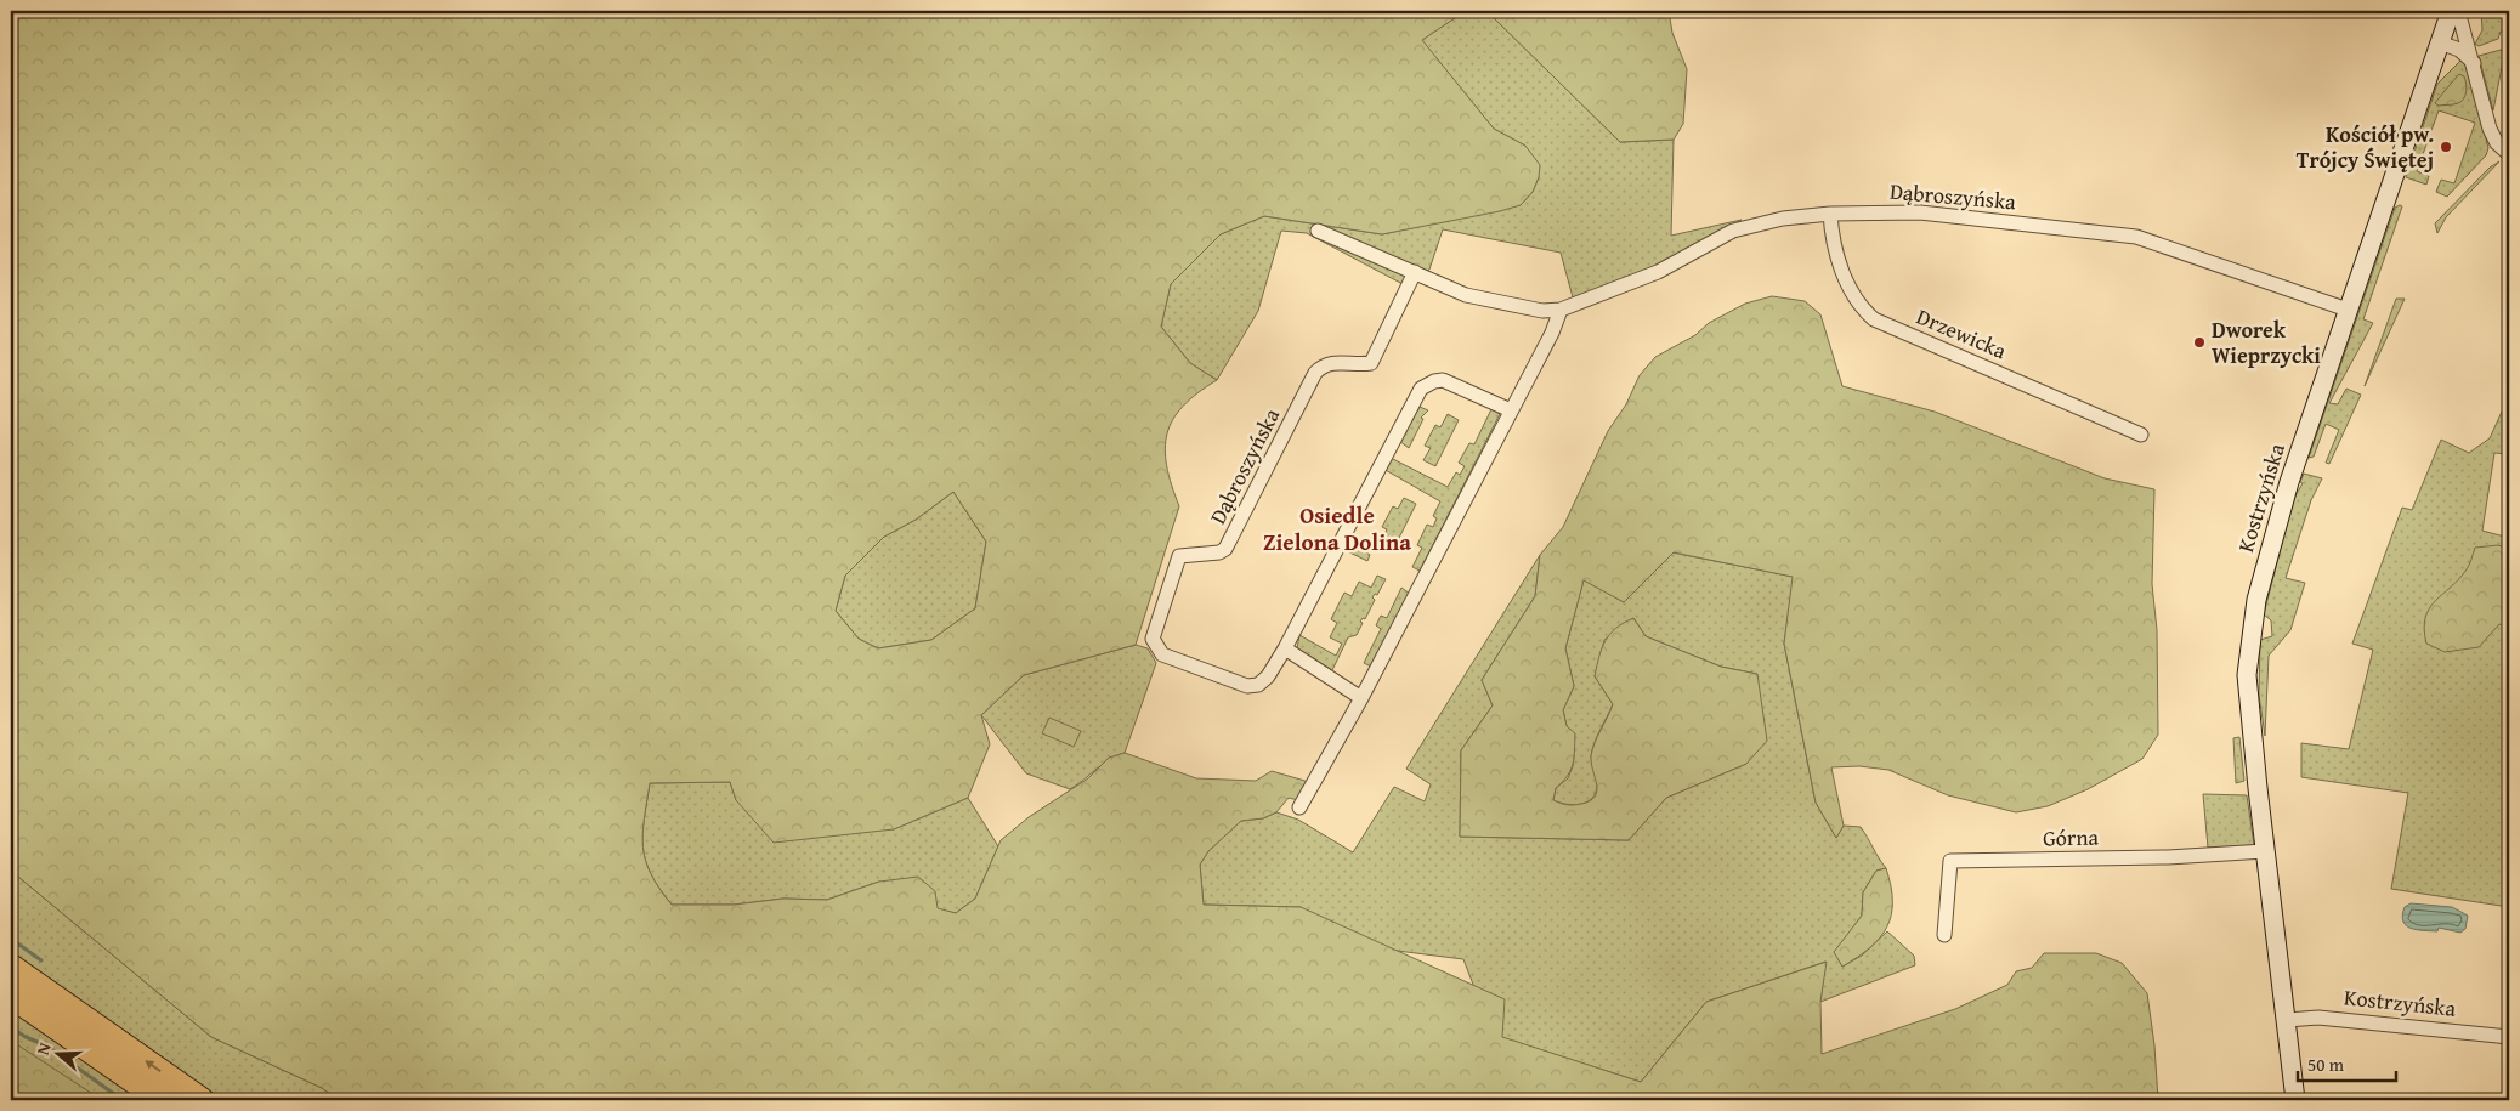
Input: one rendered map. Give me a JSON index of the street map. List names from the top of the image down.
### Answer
{
  "streets": {
    "main road": ["Kostrzyńska"],
    "street": ["Dąbroszyńska", "Drzewicka", "Górna"]
  },
  "crossings": [
    ["Dąbroszyńska", "Drzewicka"],
    ["Dąbroszyńska", "Kostrzyńska"],
    ["Kostrzyńska", "Górna"]
  ],
  "districts": ["Osiedle Zielona Dolina"],
  "places": ["Kościół pw. Trójcy Świętej", "Dworek Wieprzycki"],
  "scale_bar": "50 m",
  "north": "left"
}
